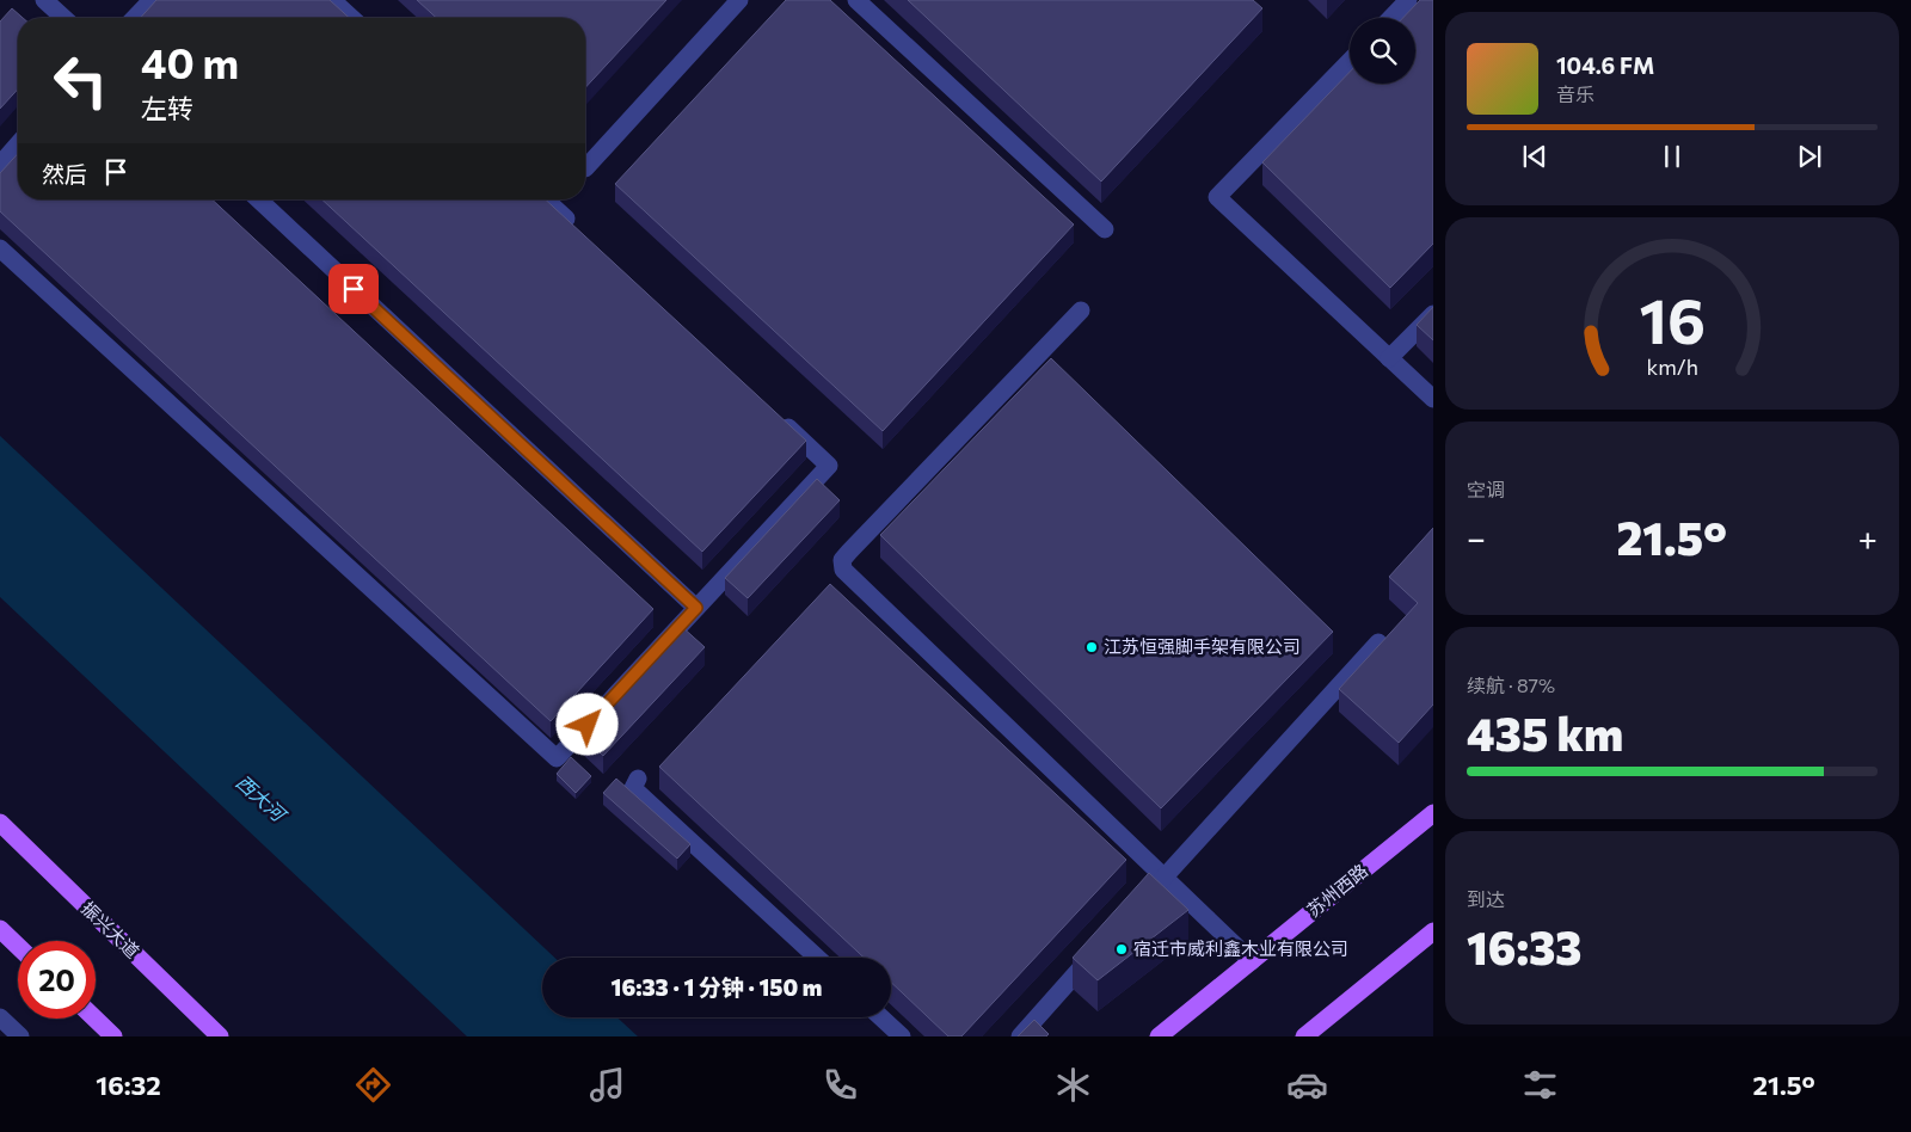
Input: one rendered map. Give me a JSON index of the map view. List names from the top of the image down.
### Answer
{
  "streets": {
    "main road": ["苏州西路", "振兴大道"]
  },
  "water": ["西大河"],
  "places": ["江苏恒强脚手架有限公司", "宿迁市威利鑫木业有限公司"],
  "page": {
    "turn": ["40 m", "左转"],
    "song": ["104.6 FM", "音乐"],
    "then": "然后",
    "tile": [
      "空调",
      ["续航 · 87%", "435 km"],
      ["到达", "16:33"]
    ],
    "heat": ["−", "21.5°", "+"],
    "limit": "20",
    "trip": "16:33 · 1 分钟 · 150 m",
    "tabs": ["16:32", "21.5°"],
    "gauge": ["16", "km/h"]
  }
}
